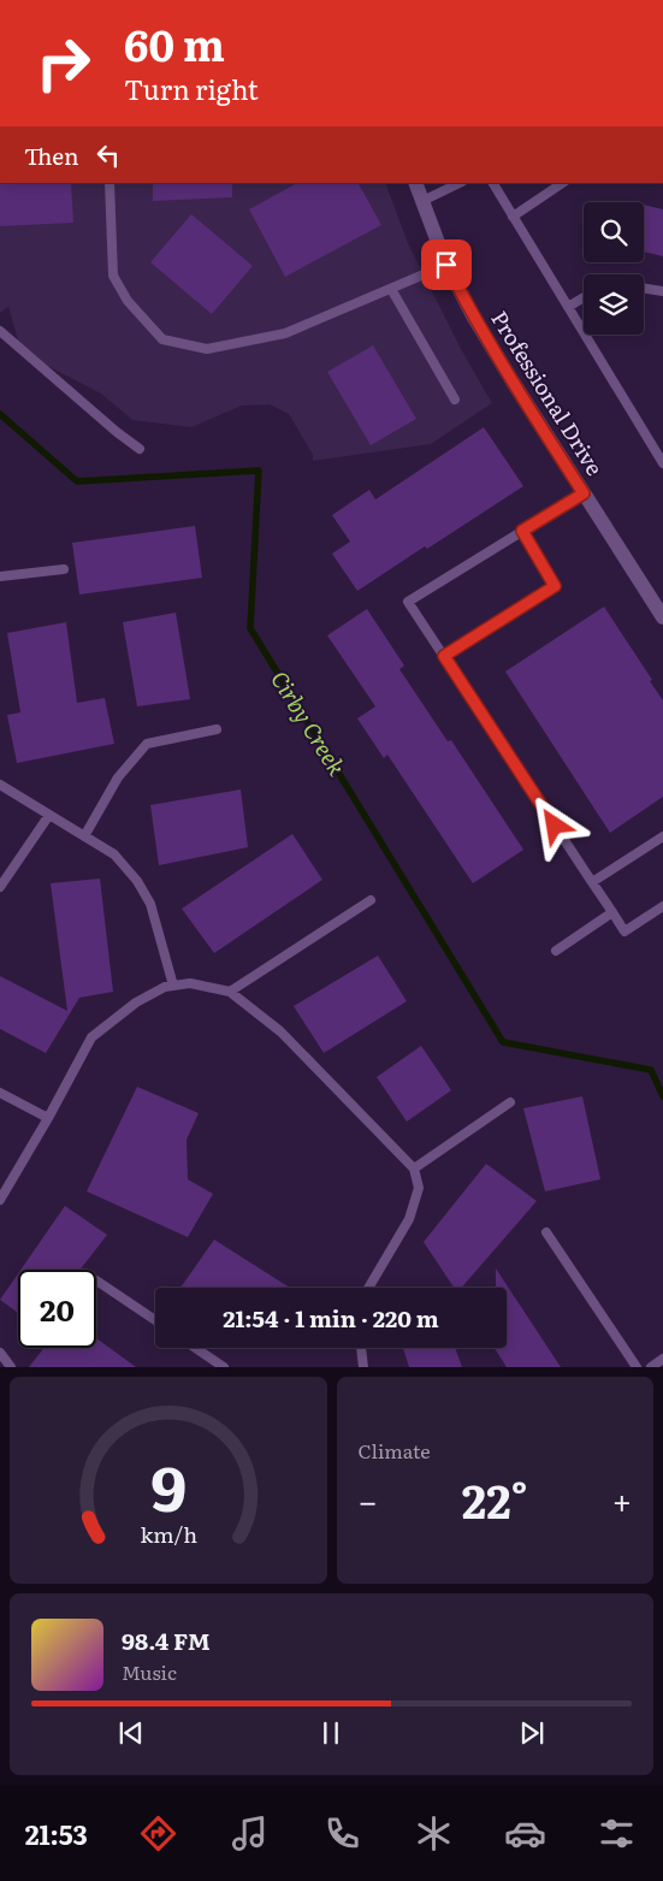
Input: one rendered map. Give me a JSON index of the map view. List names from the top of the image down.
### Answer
{
  "streets": {
    "street": ["Professional Drive"]
  },
  "water": ["Cirby Creek"],
  "page": {
    "turn": ["60 m", "Turn right"],
    "then": "Then",
    "limit": "20",
    "trip": "21:54 · 1 min · 220 m",
    "tile": "Climate",
    "heat": ["−", "22°", "+"],
    "song": ["98.4 FM", "Music"],
    "tabs": "21:53",
    "gauge": ["9", "km/h"]
  }
}
